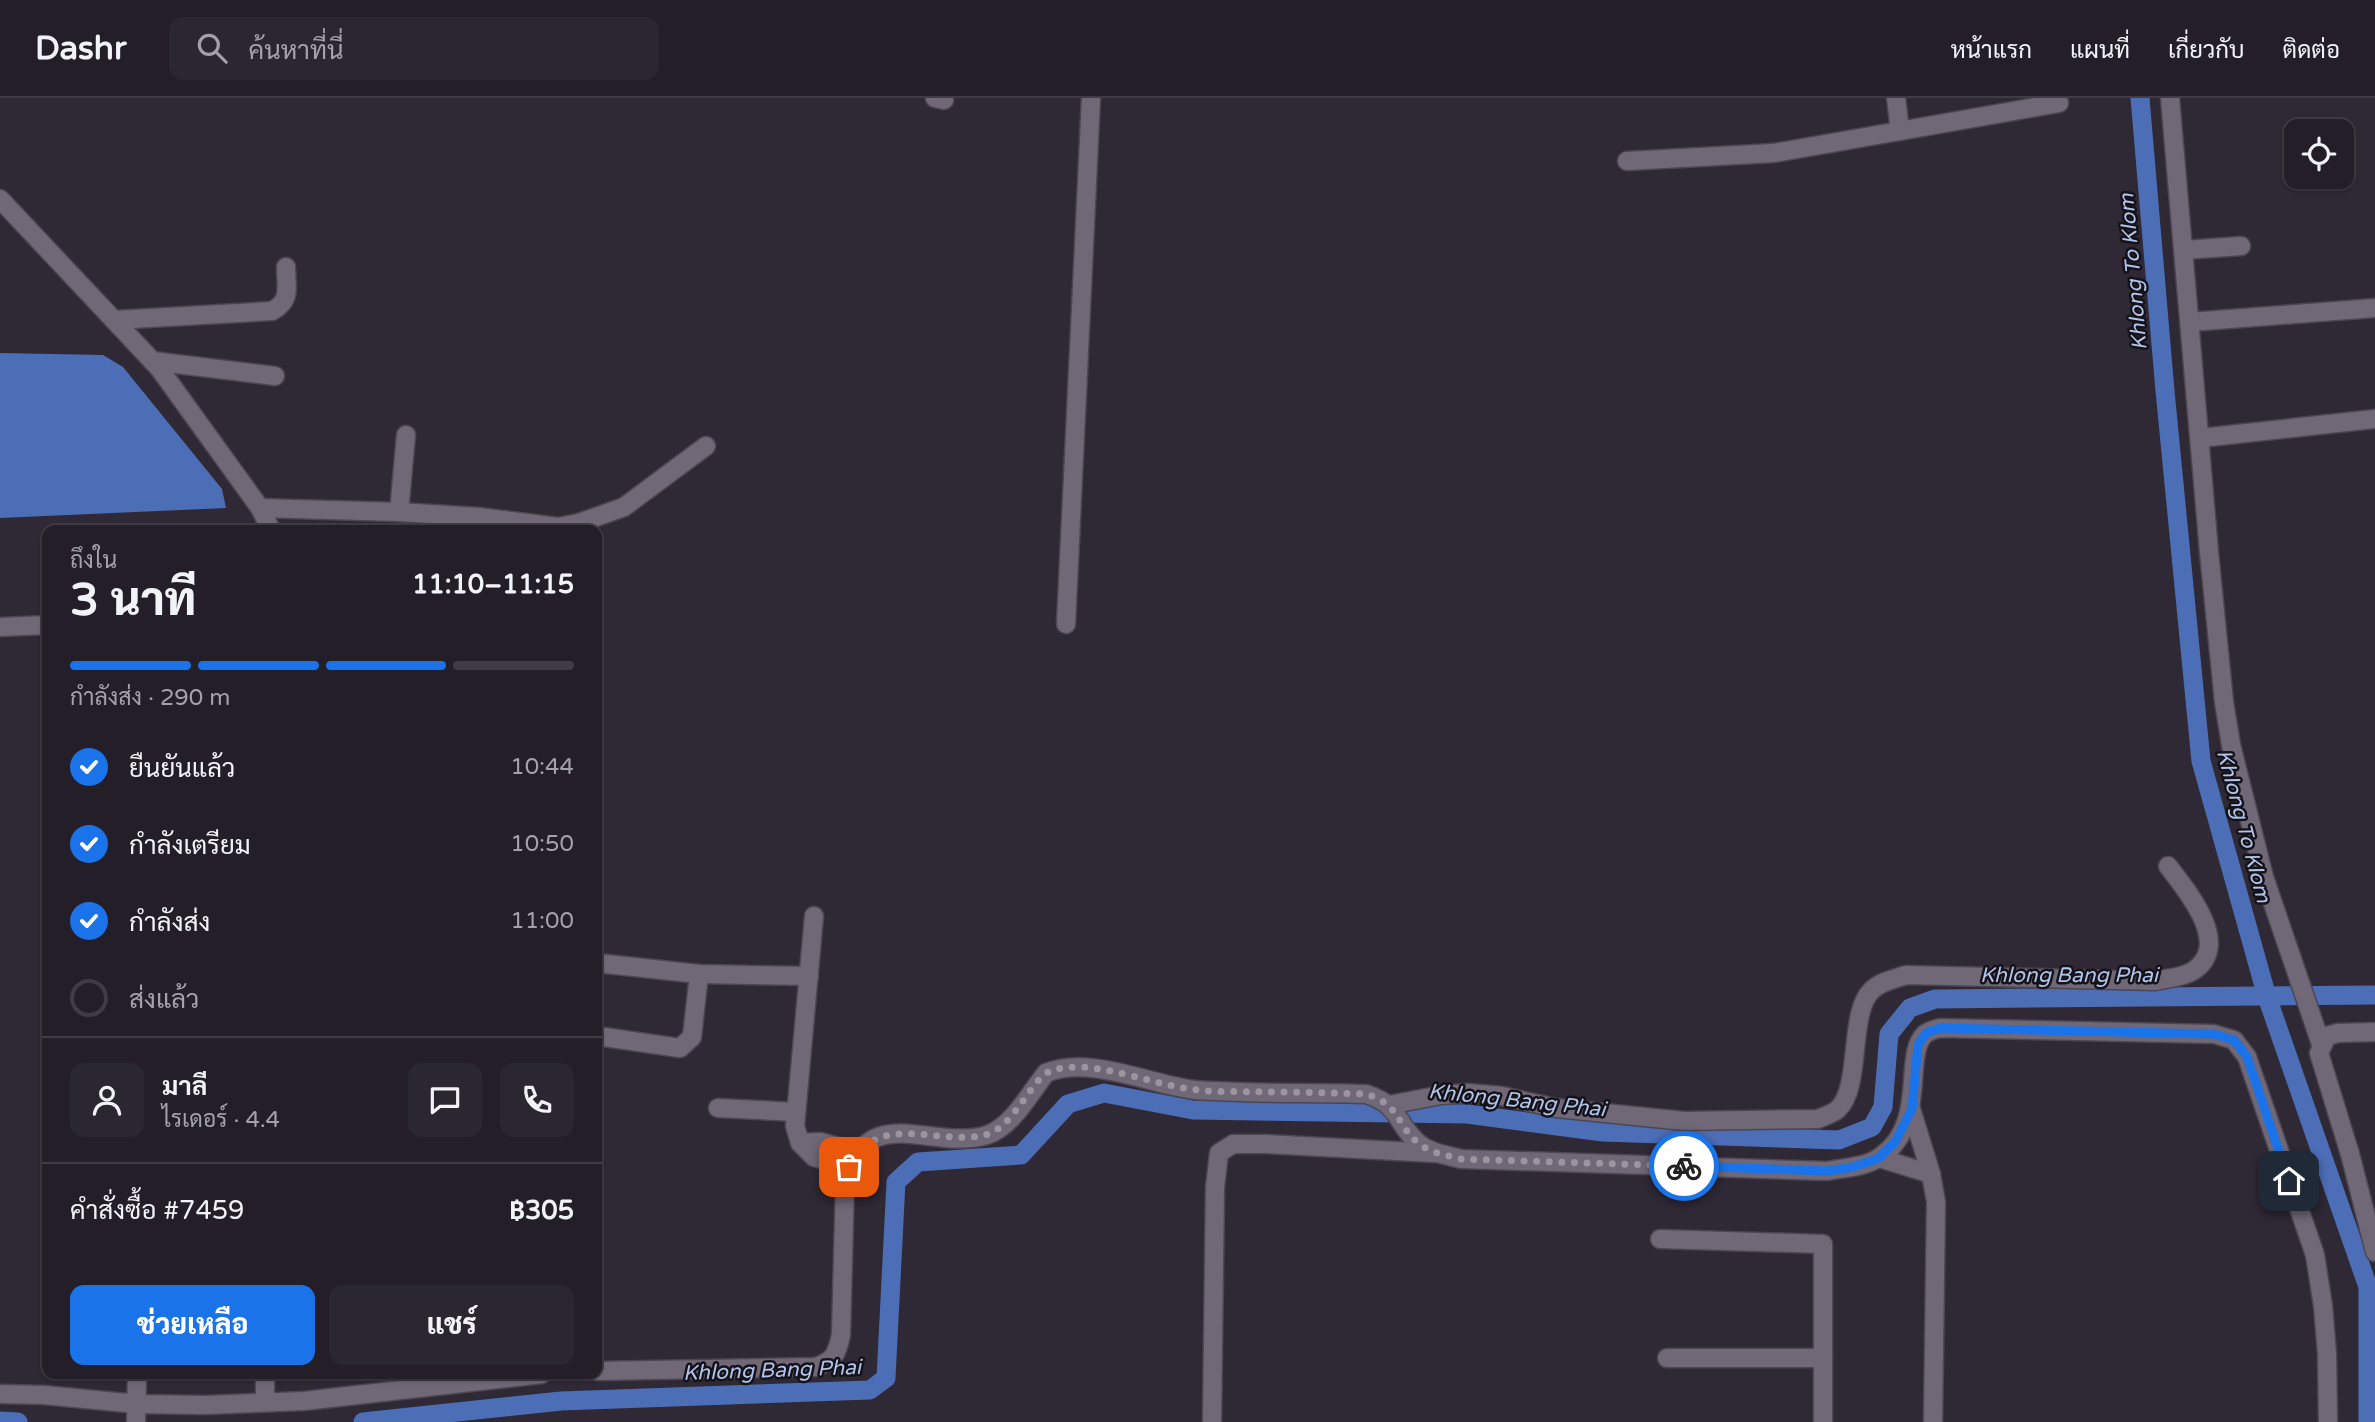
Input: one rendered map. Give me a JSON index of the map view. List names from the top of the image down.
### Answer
{
  "water": ["Khlong To Klom", "Khlong Bang Phai"],
  "page": {
    "header": "Dashr",
    "search": "ค้นหาที่นี่",
    "nav": [
      "หน้าแรก",
      "แผนที่",
      "เกี่ยวกับ",
      "ติดต่อ"
    ],
    "heading": ["3 นาที", "ถึงใน", "11:10–11:15"],
    "panel": [
      "มาลี",
      "ไรเดอร์ · 4.4",
      "คำสั่งซื้อ #7459",
      "฿305"
    ],
    "bar": "กำลังส่ง · 290 m",
    "list": [
      ["ยืนยันแล้ว", "10:44"],
      ["กำลังเตรียม", "10:50"],
      ["กำลังส่ง", "11:00"],
      "ส่งแล้ว"
    ],
    "buttons": ["ช่วยเหลือ", "แชร์"]
  }
}
